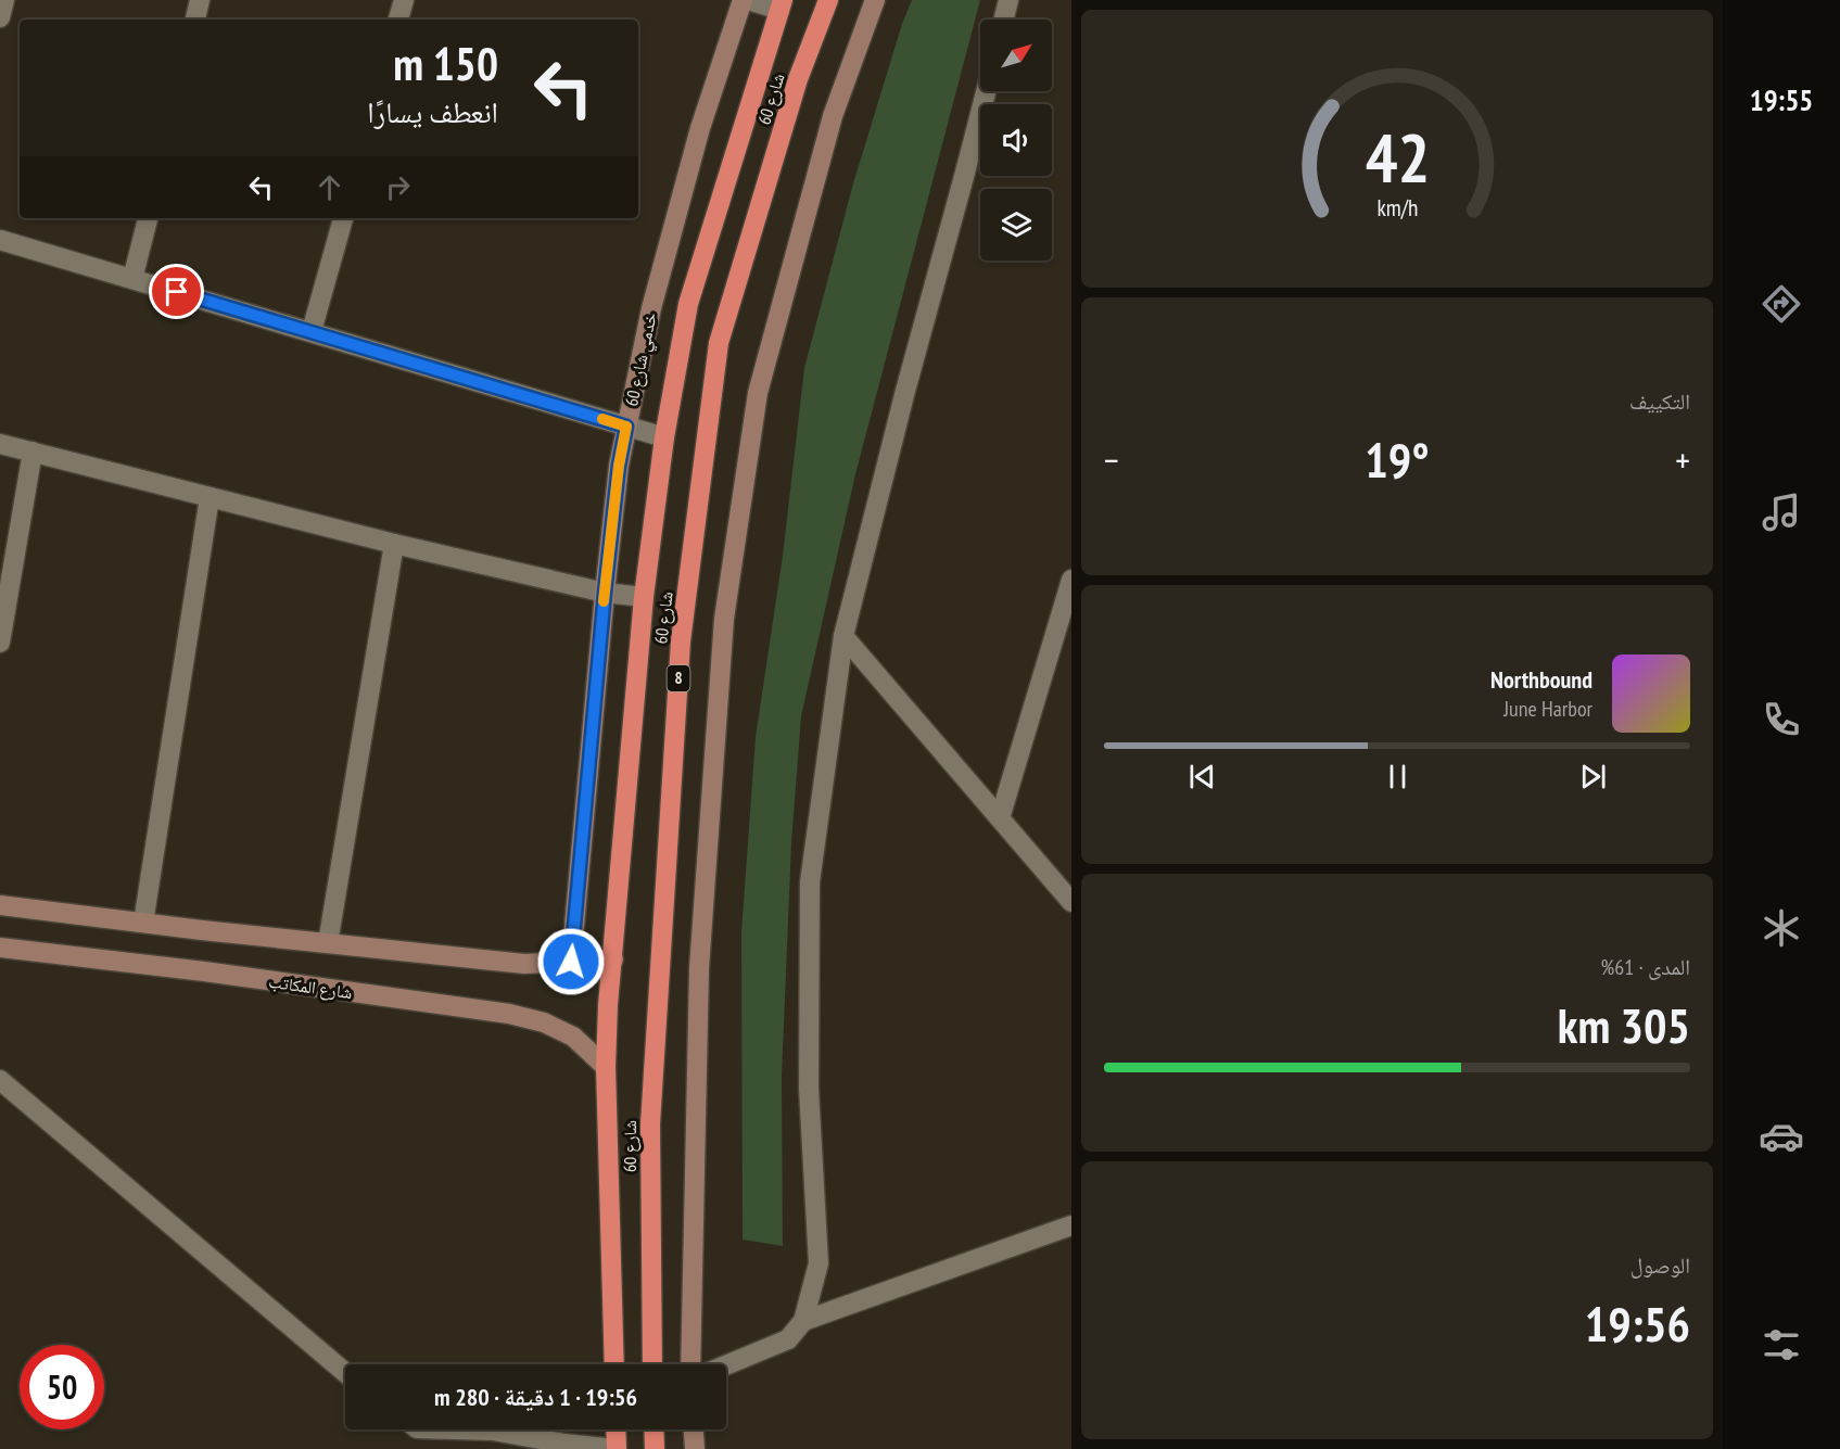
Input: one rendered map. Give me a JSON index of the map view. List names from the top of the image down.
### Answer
{
  "streets": {
    "highway": ["شارع 60", "8"],
    "main road": ["خدمي شارع 60", "شارع المکاتب"]
  },
  "crossings": [
    ["شارع 60", "شارع المکاتب"]
  ],
  "north": "top right",
  "page": {
    "tabs": "19:55",
    "turn": ["150 m", "انعطف يسارًا"],
    "tile": [
      "التكييف",
      ["المدى · 61%", "305 km"],
      ["الوصول", "19:56"]
    ],
    "heat": ["−", "19°", "+"],
    "song": ["Northbound", "June Harbor"],
    "limit": "50",
    "trip": "19:56 · 1 دقيقة · 280 m",
    "gauge": ["42", "km/h"]
  }
}
